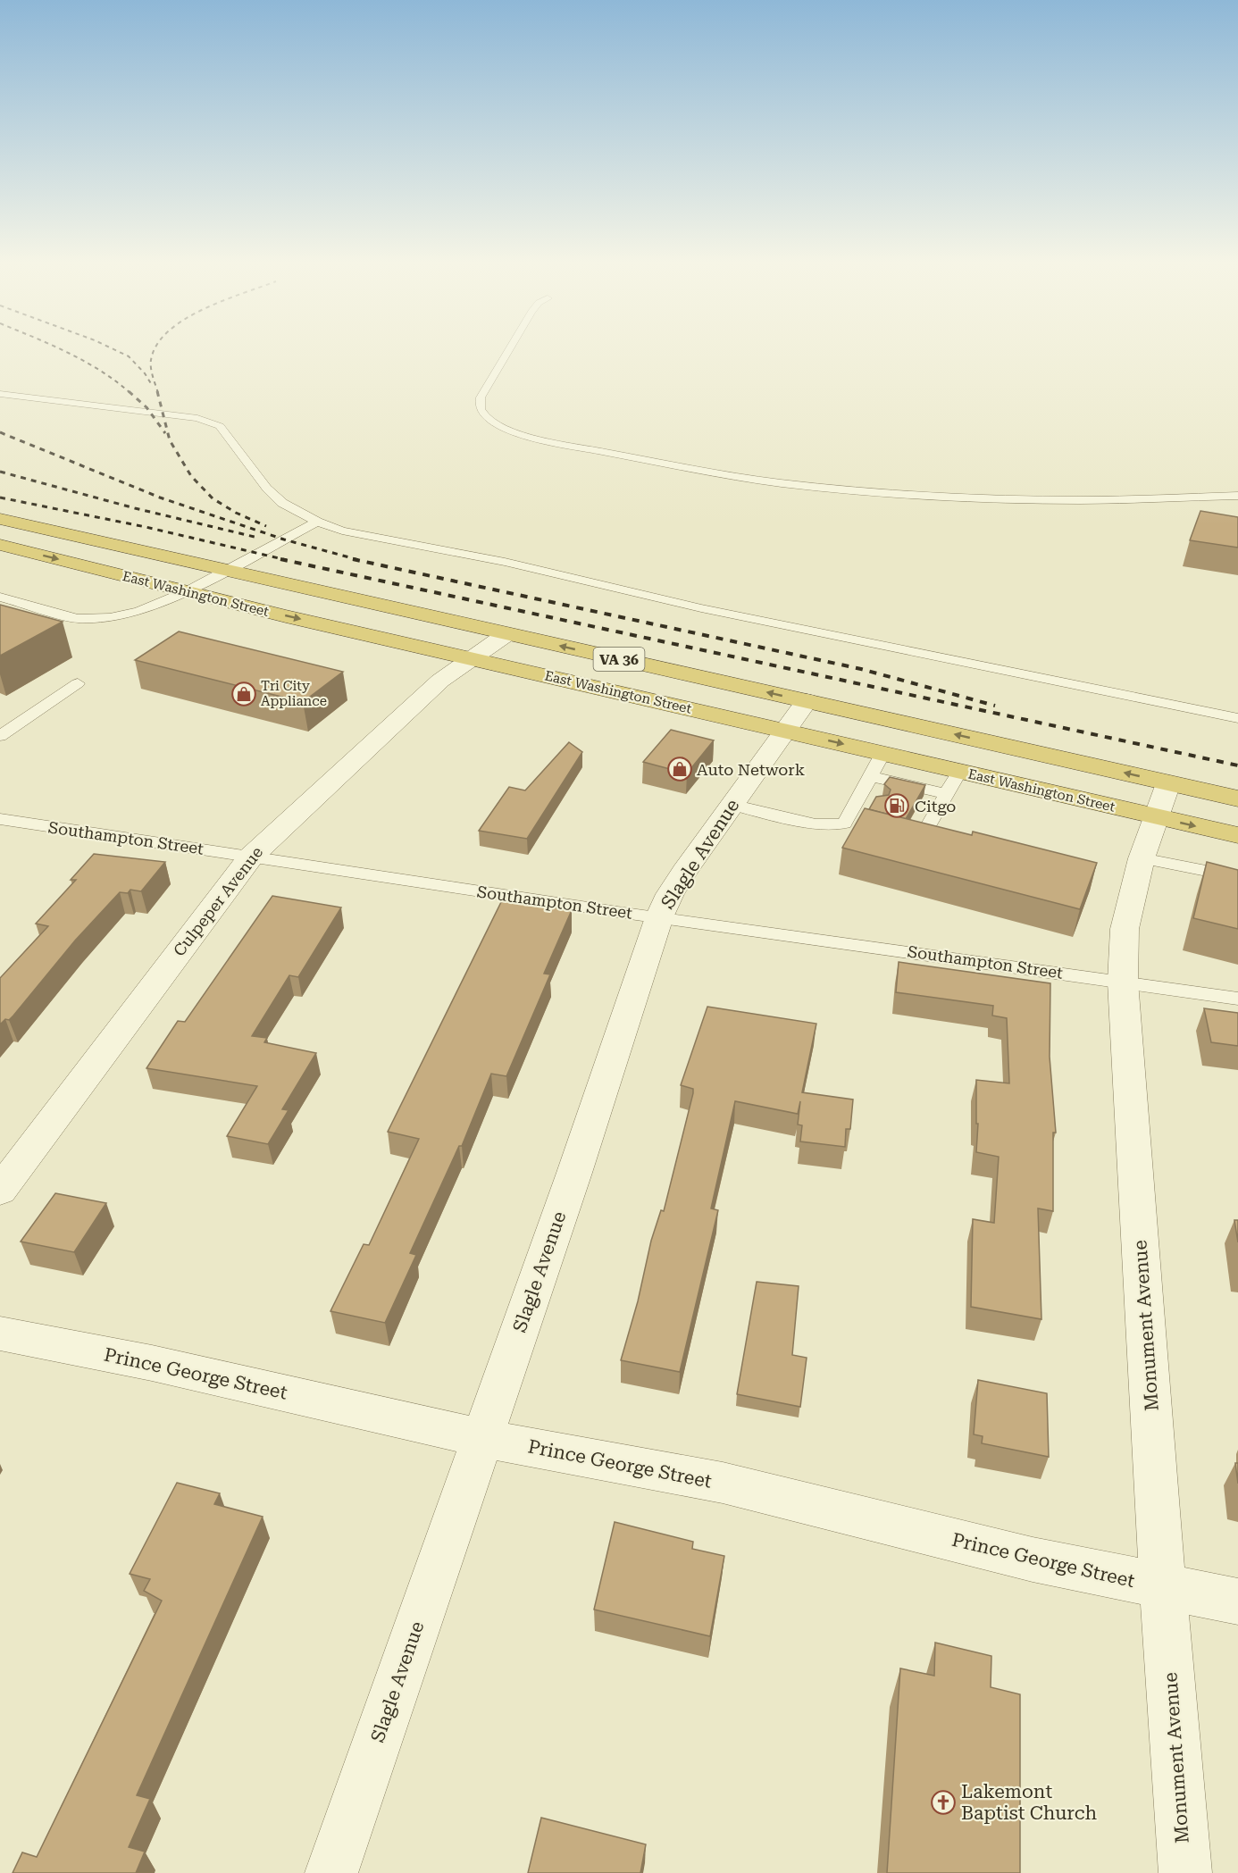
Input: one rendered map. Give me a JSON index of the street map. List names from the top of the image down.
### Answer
{
  "streets": {
    "highway": ["East Washington Street", "VA 36"],
    "street": [
      "Slagle Avenue",
      "Culpeper Avenue",
      "Monument Avenue",
      "Prince George Street"
    ],
    "lane": ["Southampton Street"]
  },
  "crossings": [
    ["East Washington Street", "Slagle Avenue"],
    ["East Washington Street", "Culpeper Avenue"],
    ["East Washington Street", "Monument Avenue"],
    ["Southampton Street", "Slagle Avenue"],
    ["Southampton Street", "Culpeper Avenue"],
    ["Southampton Street", "Monument Avenue"],
    ["Slagle Avenue", "Prince George Street"],
    ["Monument Avenue", "Prince George Street"]
  ],
  "places": {
    "shop": ["Tri City Appliance", "Auto Network"],
    "fuel station": ["Citgo"],
    "church": ["Lakemont Baptist Church"]
  }
}
